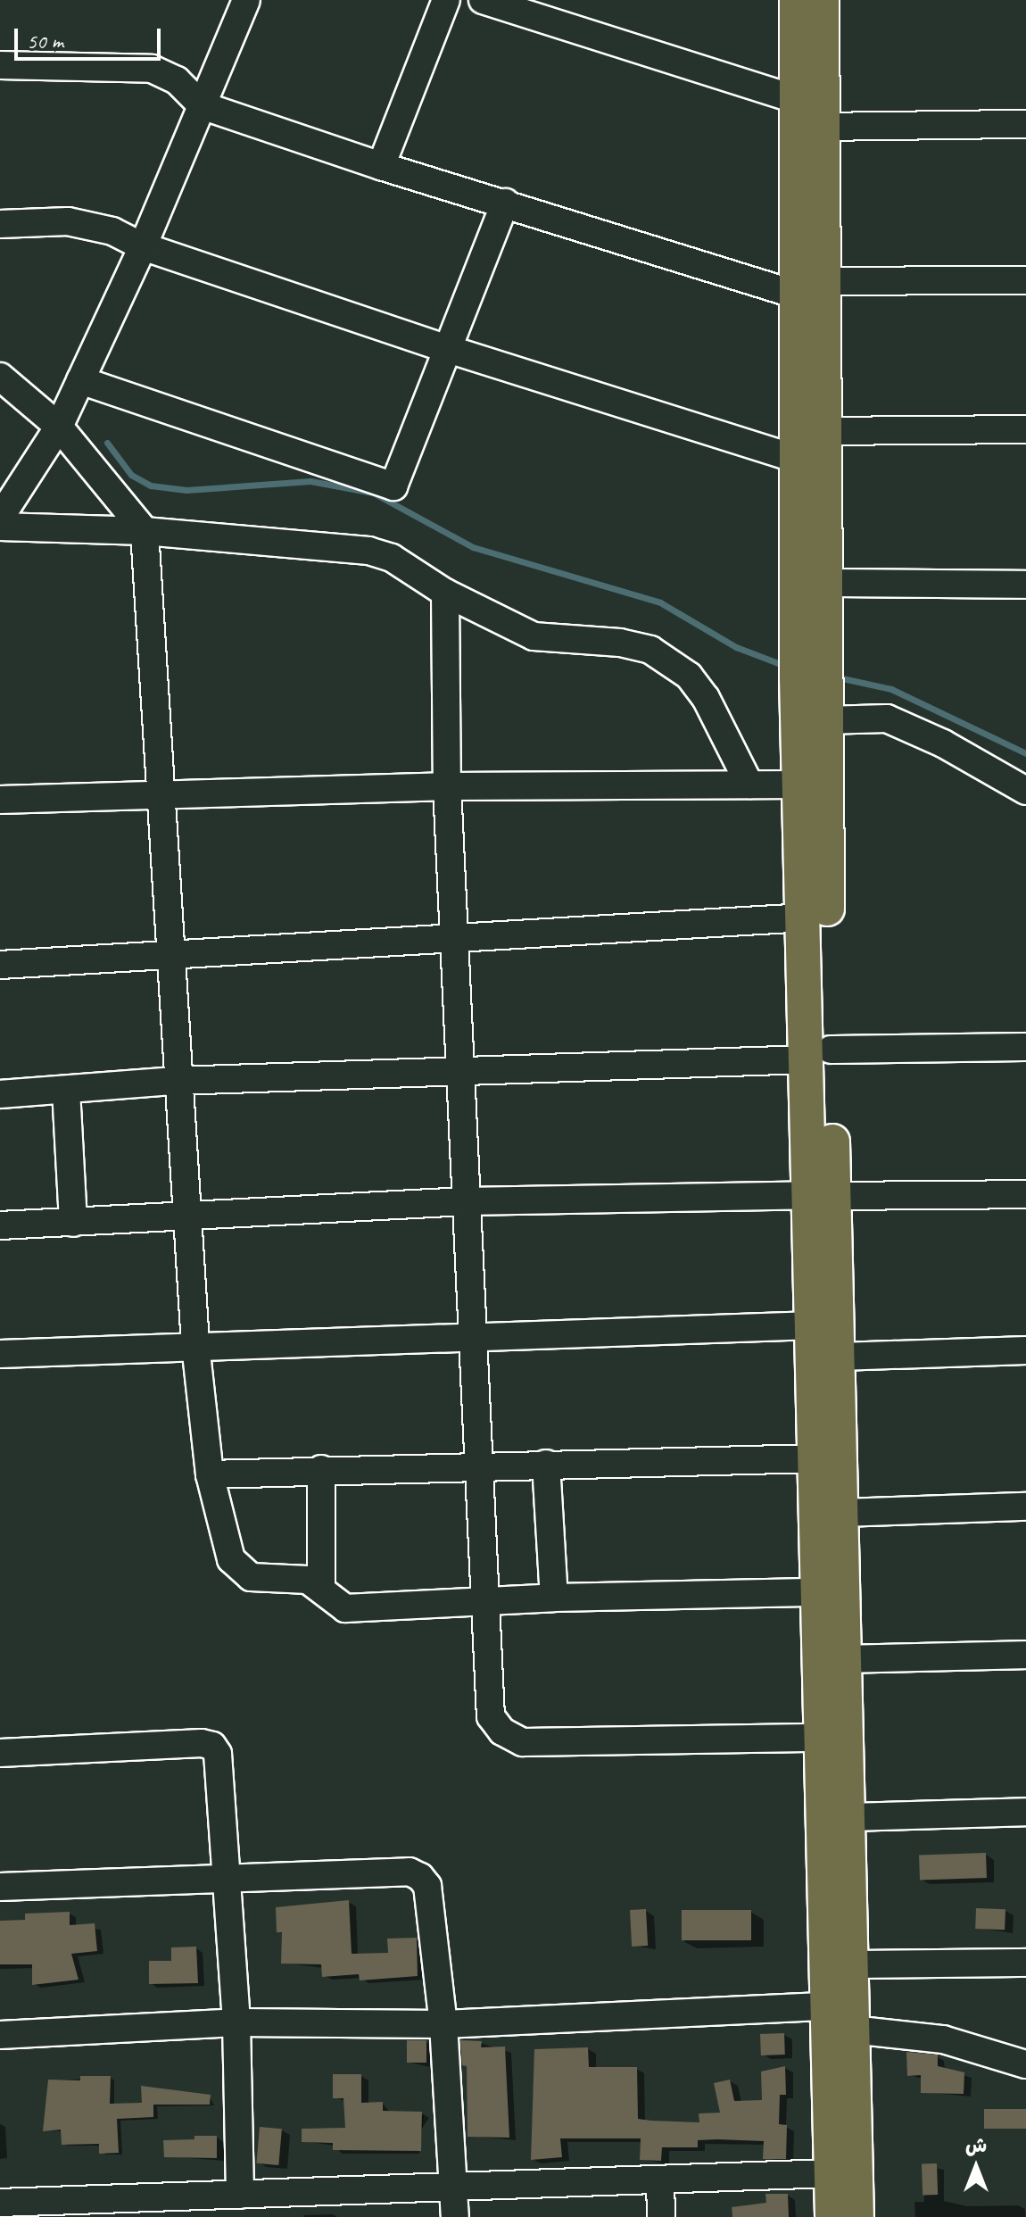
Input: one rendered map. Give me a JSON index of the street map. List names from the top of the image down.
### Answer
{
  "scale_bar": "50 m",
  "north": "top"
}
